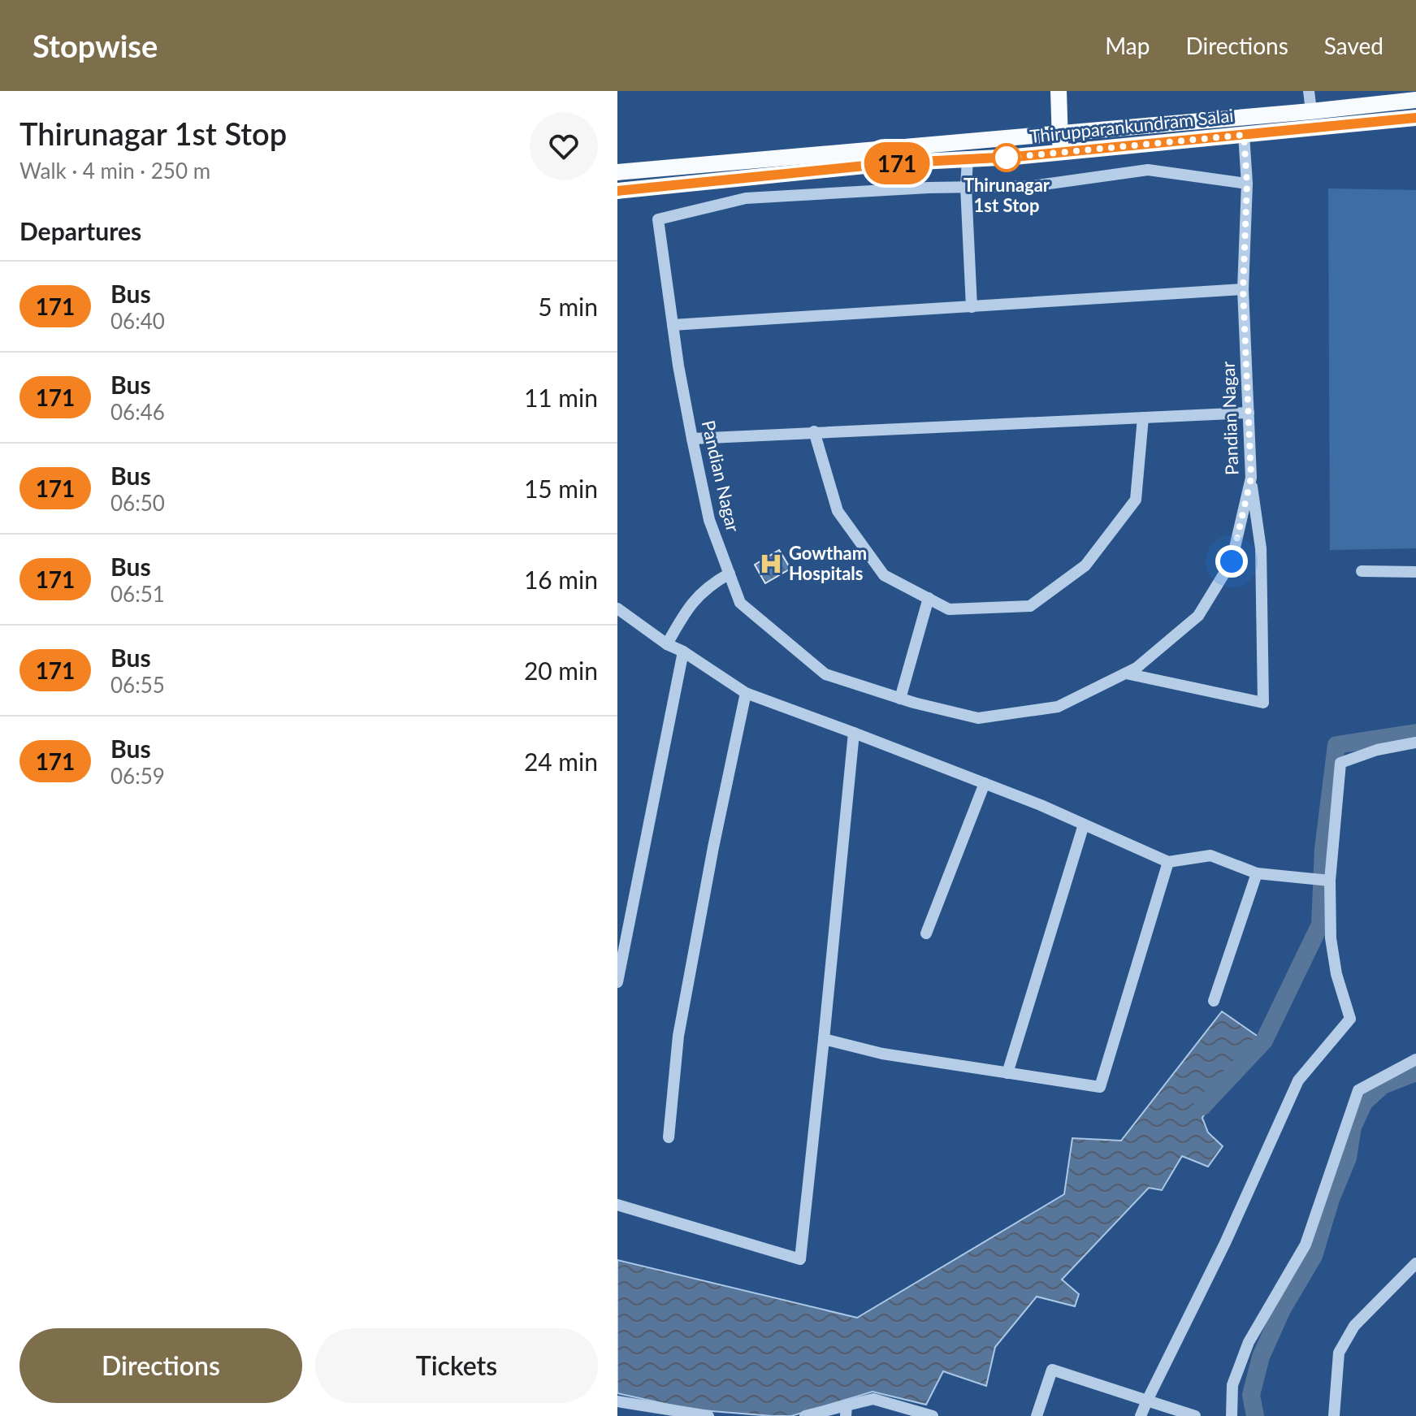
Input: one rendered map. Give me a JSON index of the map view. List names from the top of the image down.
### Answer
{
  "streets": {
    "main road": ["Thirupparankundram Salai"],
    "street": ["Pandian Nagar"]
  },
  "places": {
    "other": ["Thirunagar 1st Stop"],
    "hospital": ["Gowtham Hospitals"]
  },
  "lines": ["bus line 171"],
  "page": {
    "header": "Stopwise",
    "nav": ["Map", "Directions", "Saved"],
    "heading": [
      ["Thirunagar 1st Stop", "Walk · 4 min · 250 m"],
      "Departures"
    ],
    "on_map": "171",
    "list": [
      {
        "mark": "171",
        "name": "Bus",
        "note": "06:40",
        "value": "5 min"
      },
      {
        "mark": "171",
        "name": "Bus",
        "note": "06:46",
        "value": "11 min"
      },
      {
        "mark": "171",
        "name": "Bus",
        "note": "06:50",
        "value": "15 min"
      },
      {
        "mark": "171",
        "name": "Bus",
        "note": "06:51",
        "value": "16 min"
      },
      {
        "mark": "171",
        "name": "Bus",
        "note": "06:55",
        "value": "20 min"
      },
      {
        "mark": "171",
        "name": "Bus",
        "note": "06:59",
        "value": "24 min"
      }
    ],
    "buttons": ["Directions", "Tickets"]
  }
}
